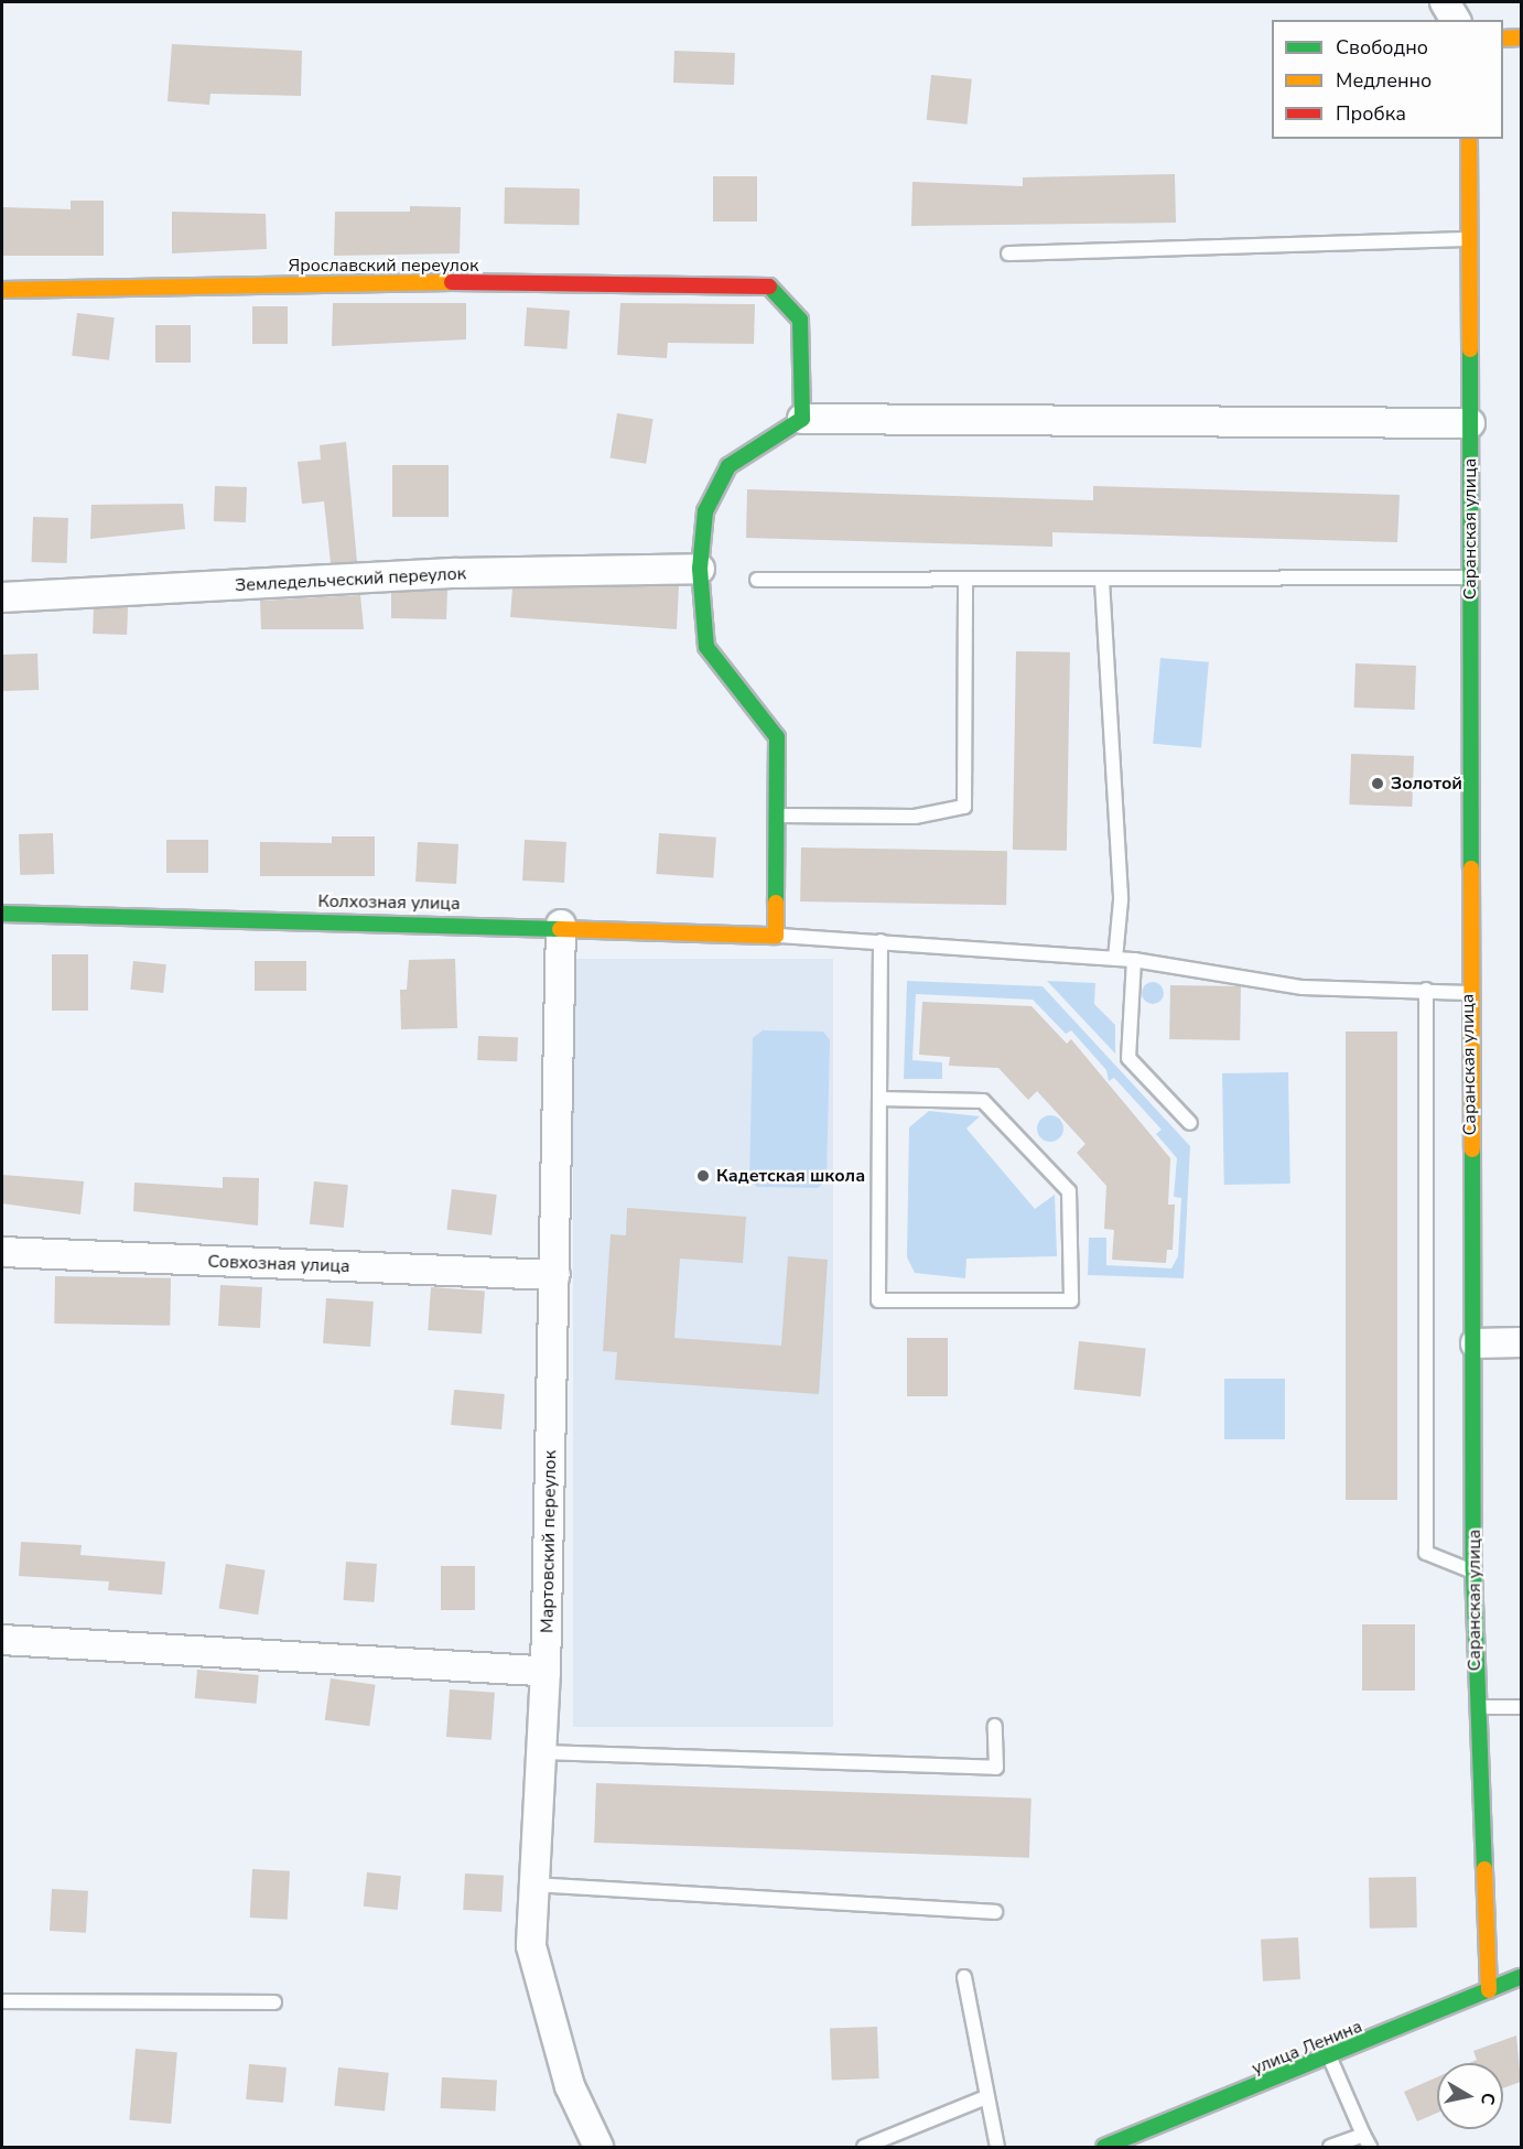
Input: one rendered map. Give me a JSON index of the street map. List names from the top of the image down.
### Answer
{
  "streets": {
    "street": [
      "Ярославский переулок",
      "Саранская улица",
      "Земледельческий переулок",
      "Колхозная улица",
      "Совхозная улица",
      "Мартовский переулок",
      "улица Ленина"
    ]
  },
  "crossings": [
    ["Саранская улица", "улица Ленина"],
    ["Колхозная улица", "Мартовский переулок"],
    ["Совхозная улица", "Мартовский переулок"]
  ],
  "places": ["Золотой", "Кадетская школа"],
  "legend": ["Свободно", "Медленно", "Пробка"],
  "north": "right"
}
